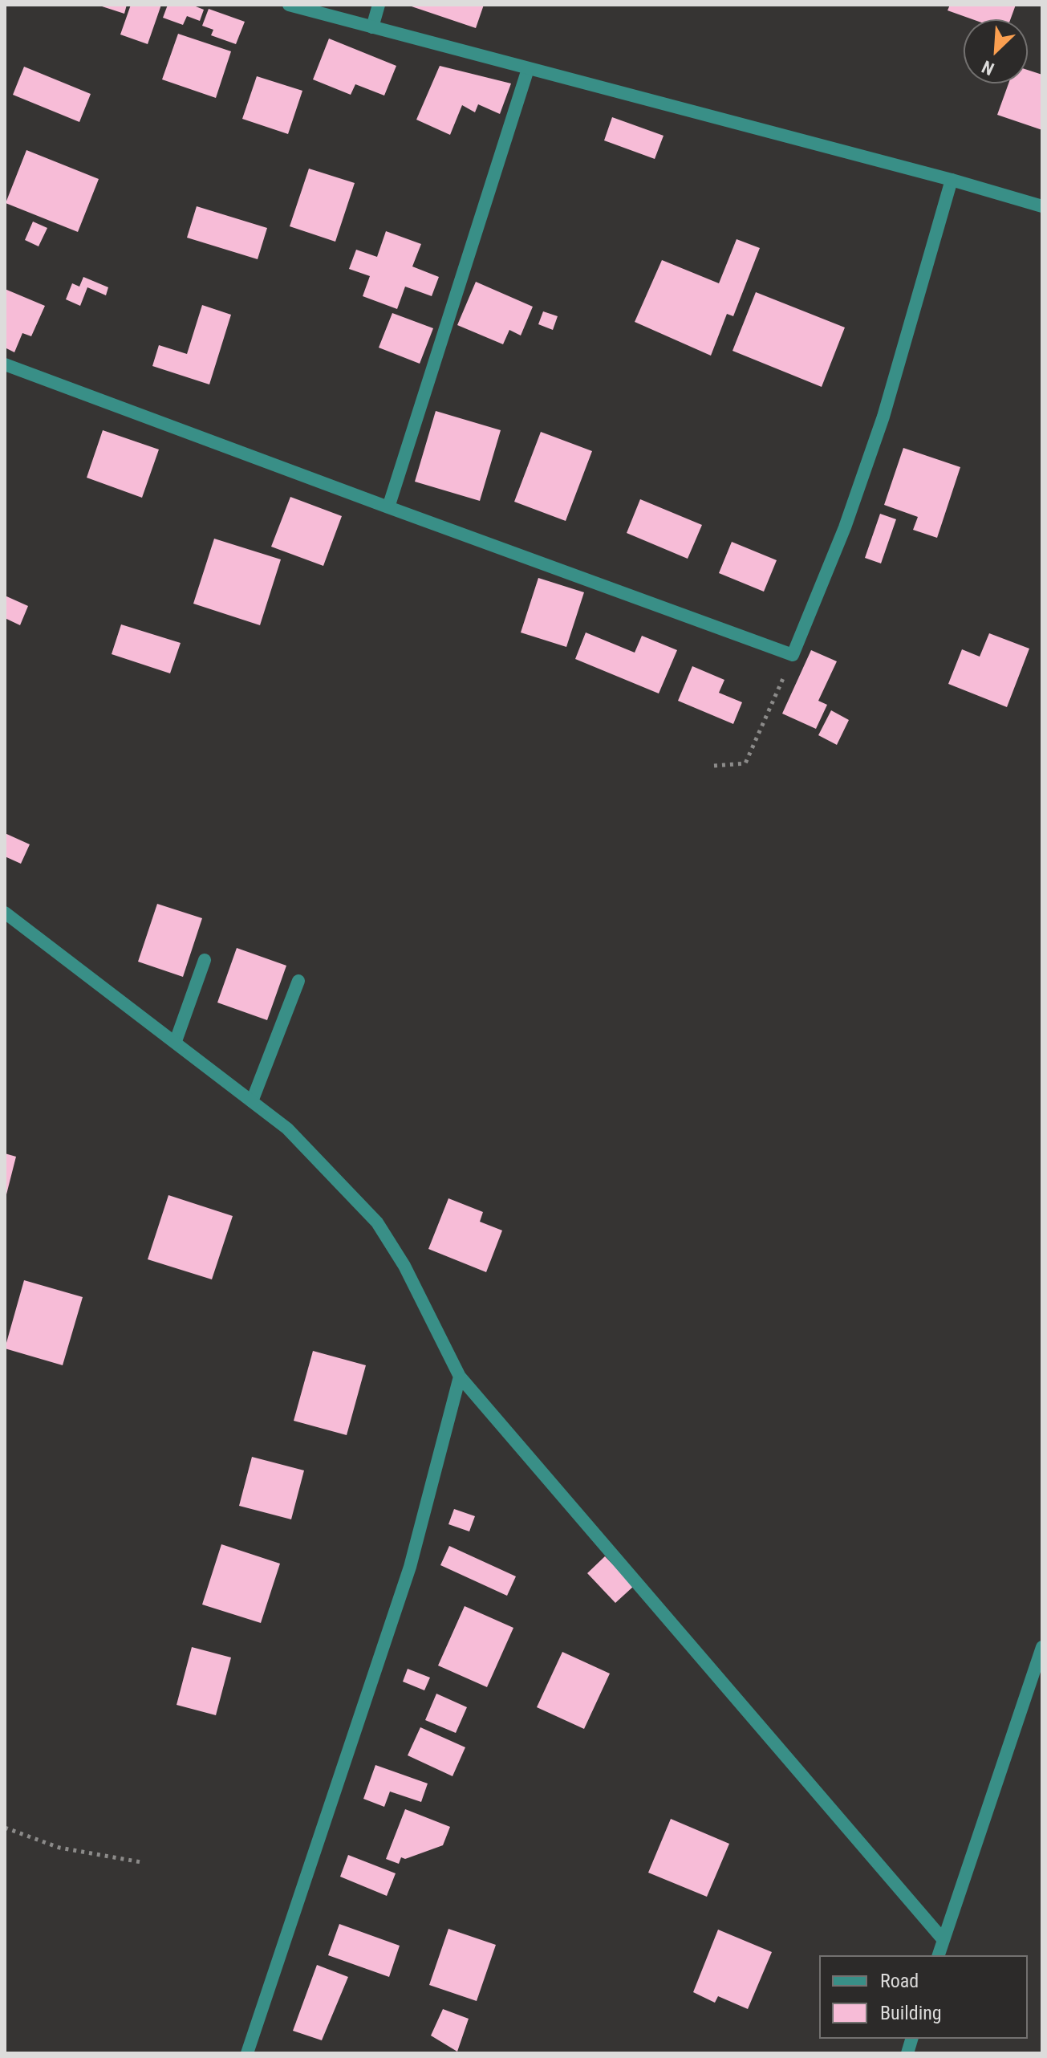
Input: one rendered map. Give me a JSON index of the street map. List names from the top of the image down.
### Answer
{
  "legend": ["Road", "Building"],
  "north": "bottom left"
}
